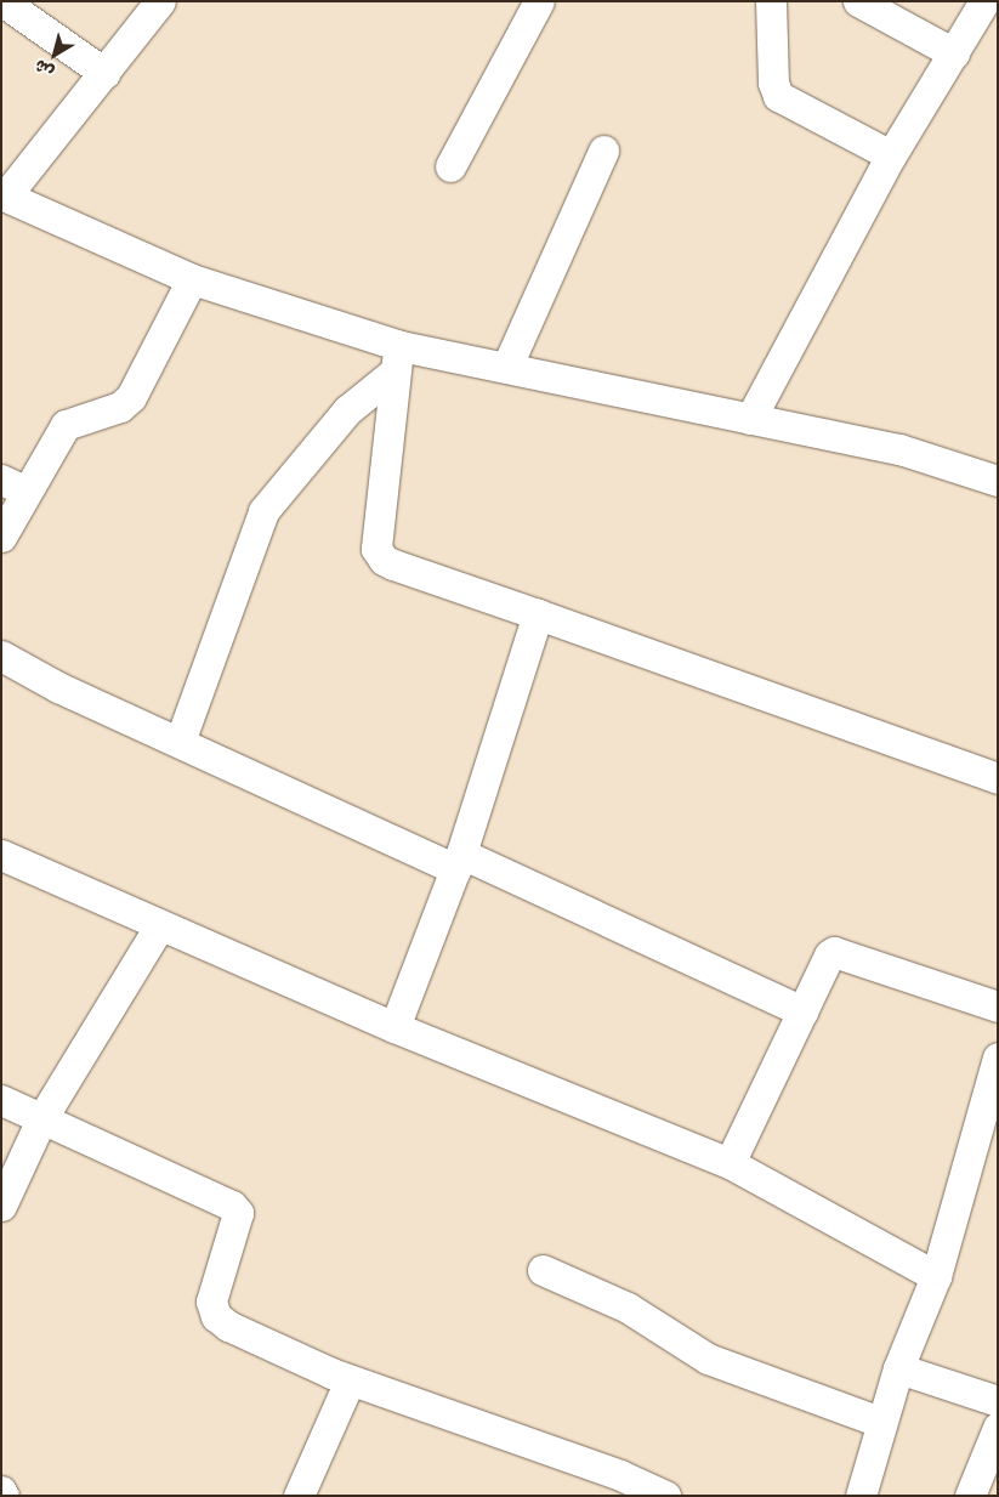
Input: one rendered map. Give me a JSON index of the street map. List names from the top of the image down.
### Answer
{
  "north": "bottom left"
}
